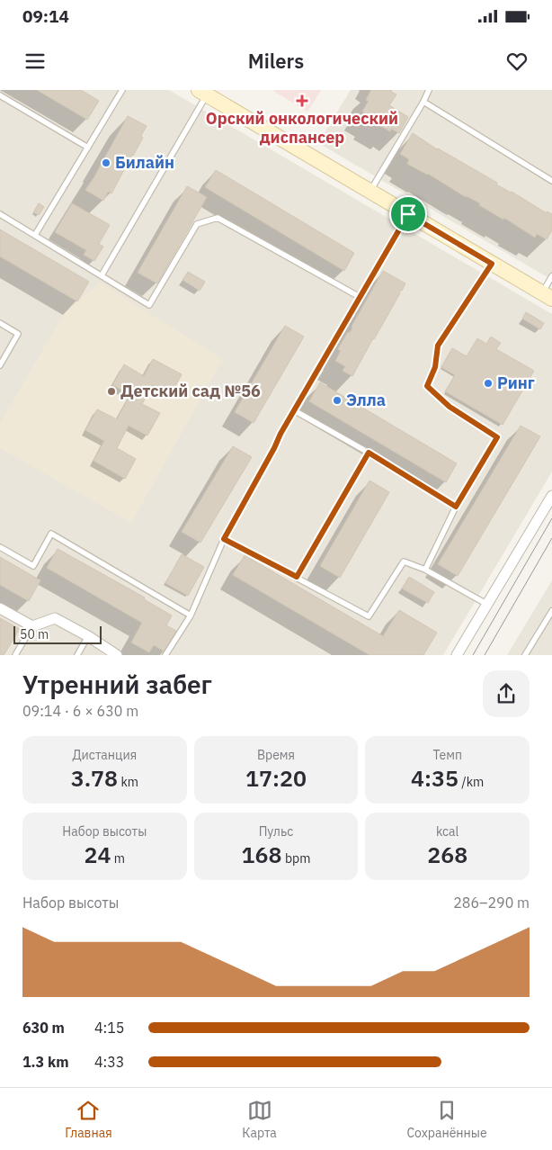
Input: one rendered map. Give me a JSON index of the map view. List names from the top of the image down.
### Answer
{
  "places": {
    "health": ["Орский онкологический диспансер"],
    "other": [
      "Билайн",
      "Ринг",
      "Детский сад №56",
      "Элла"
    ]
  },
  "scale_bar": "50 m",
  "page": {
    "status": "09:14",
    "header": "Milers",
    "scale": "50 m",
    "heading": ["Утренний забег", "09:14 · 6 × 630 m"],
    "stats": [
      ["Дистанция", "3.78 km"],
      ["Время", "17:20"],
      ["Темп", "4:35 /km"],
      ["Набор высоты", "24 m"],
      ["Пульс", "168 bpm"],
      ["kcal", "268"]
    ],
    "chart": ["Набор высоты", "286–290 m"],
    "list": [
      {
        "name": "630 m",
        "note": "4:15"
      },
      {
        "name": "1.3 km",
        "note": "4:33"
      }
    ],
    "tabs": ["Главная", "Карта", "Сохранённые"]
  }
}
